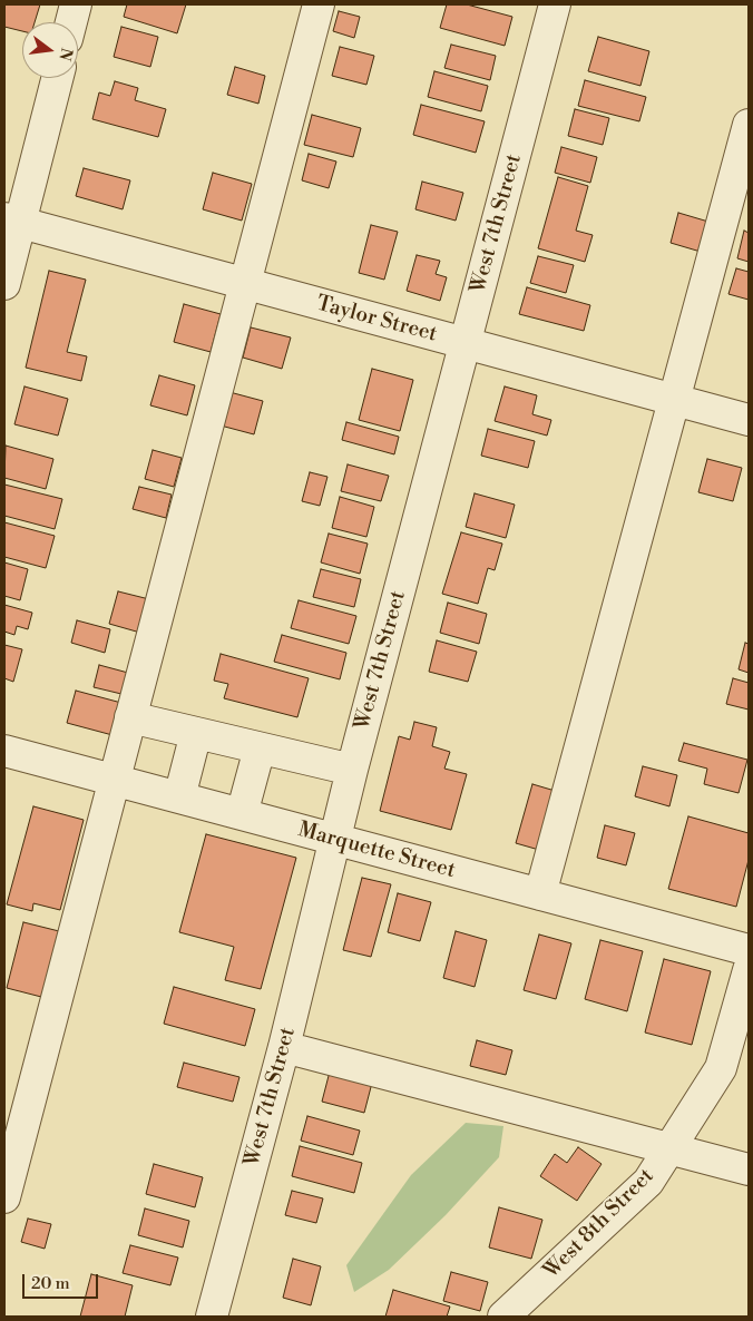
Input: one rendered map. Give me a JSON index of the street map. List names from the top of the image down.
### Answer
{
  "streets": {
    "street": [
      "West 7th Street",
      "Taylor Street",
      "Marquette Street",
      "West 8th Street"
    ]
  },
  "crossings": [
    ["West 7th Street", "Taylor Street"],
    ["West 7th Street", "Marquette Street"]
  ],
  "scale_bar": "20 m",
  "north": "right"
}
